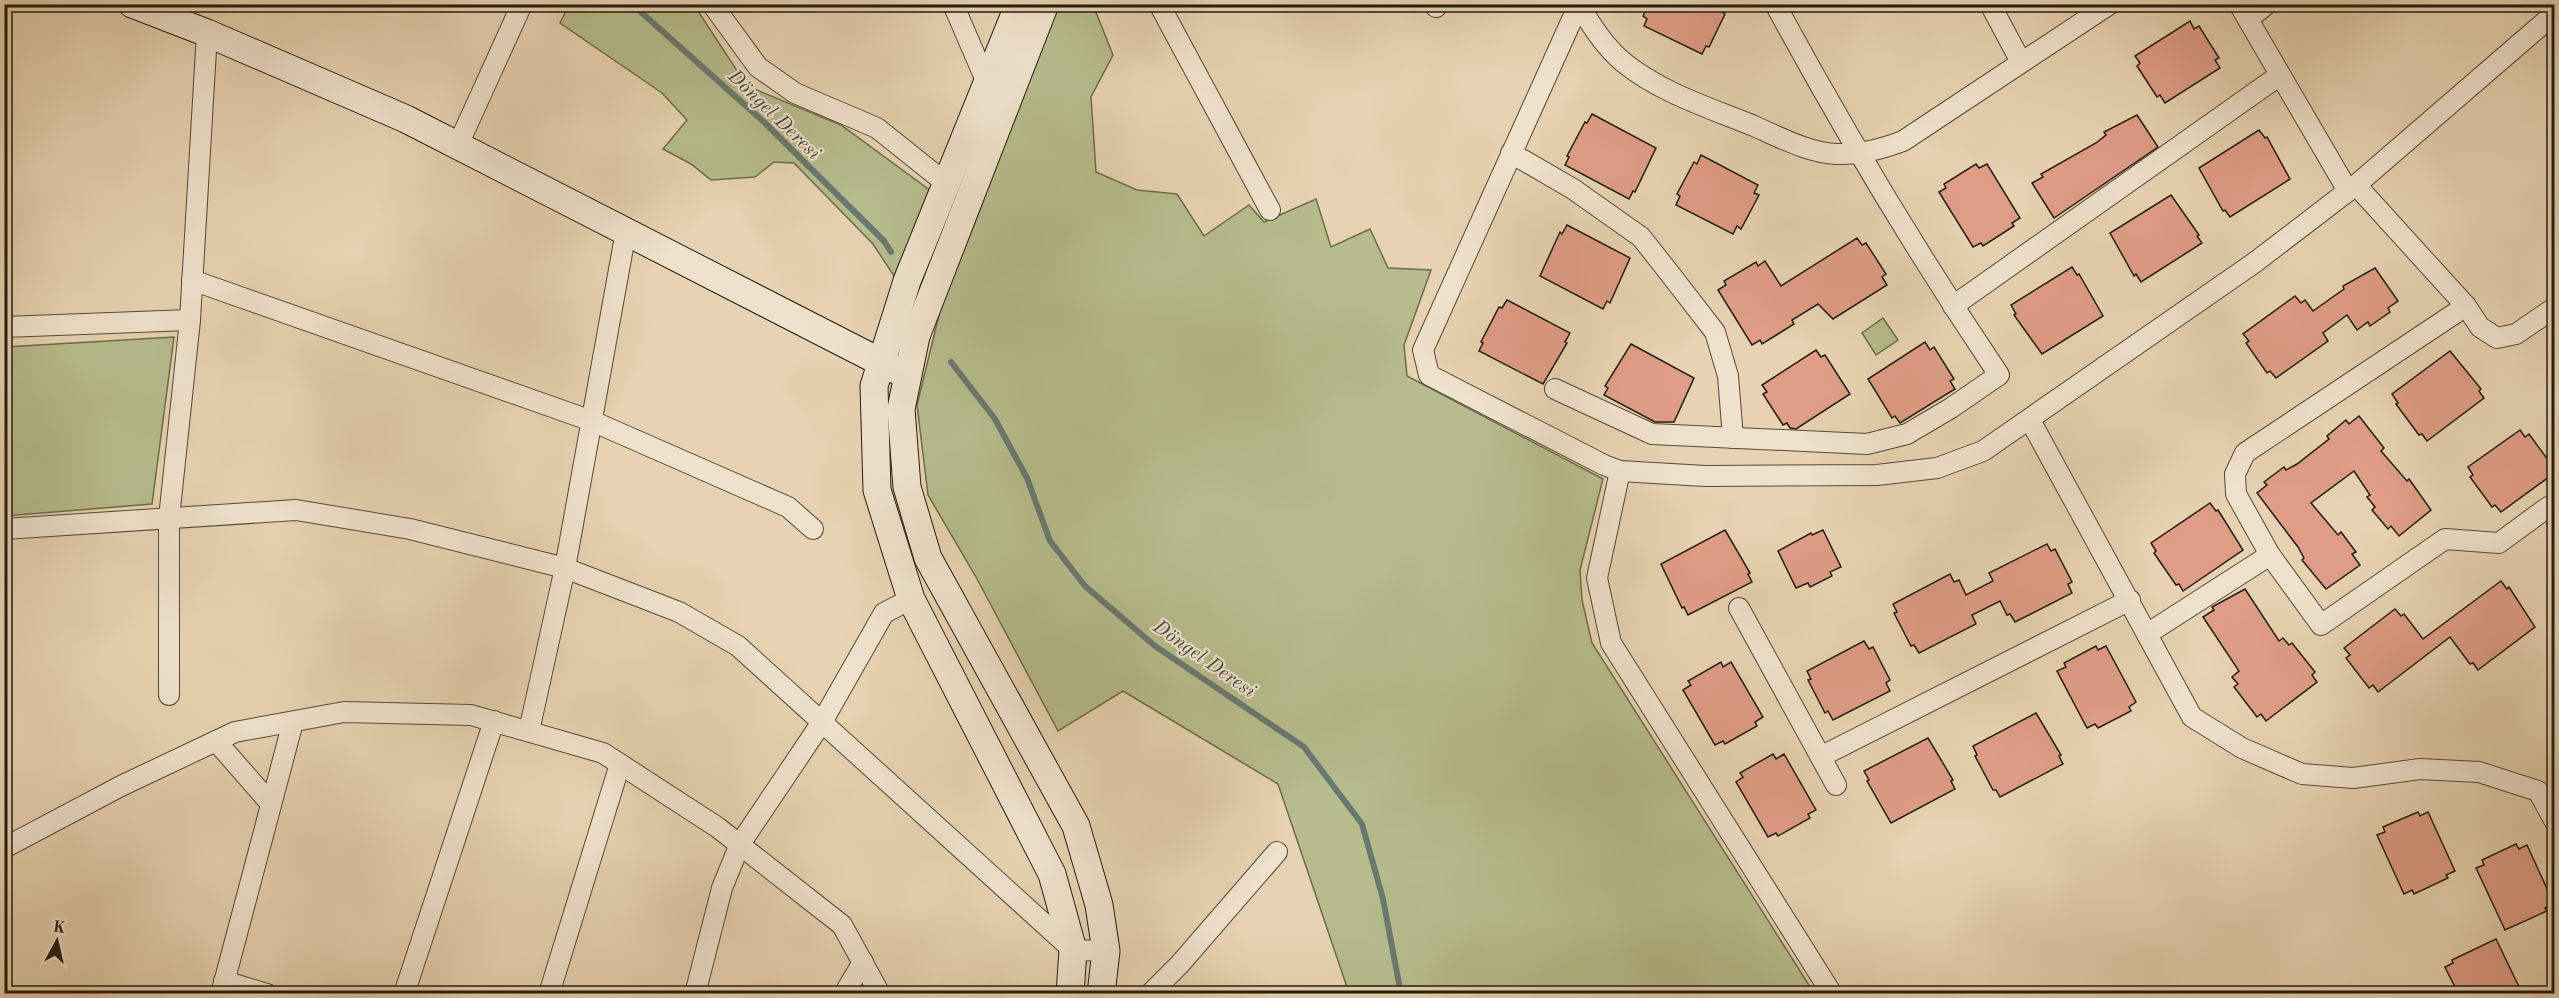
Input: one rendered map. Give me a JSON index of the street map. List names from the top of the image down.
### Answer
{
  "water": ["Döngel Deresi"],
  "north": "top"
}
